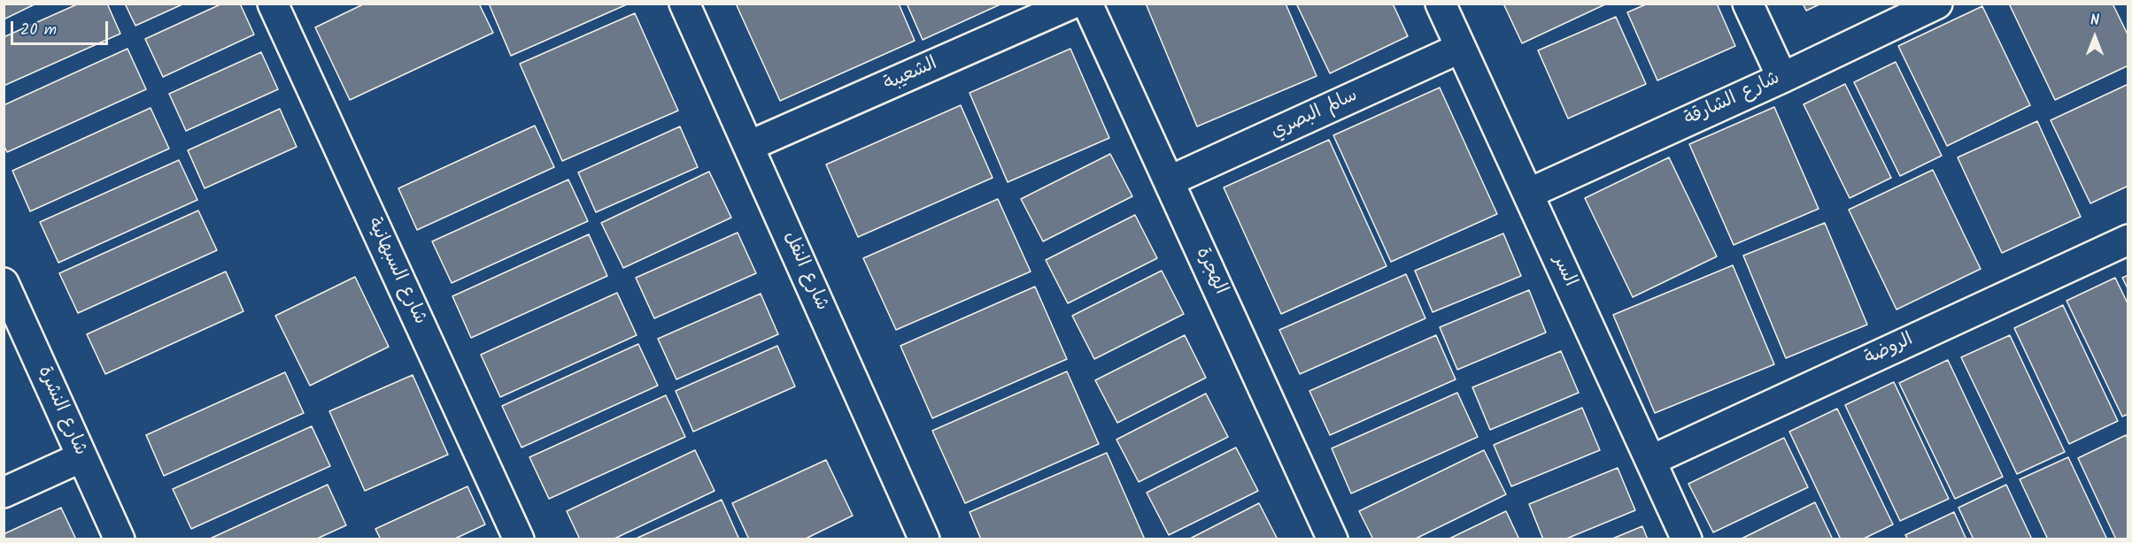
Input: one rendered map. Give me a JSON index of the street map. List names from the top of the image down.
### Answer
{
  "streets": {
    "street": [
      "الشعيبة",
      "شارع الشارقة",
      "سالم البصري",
      "شارع السبهانية",
      "شارع النفل",
      "الهجرة",
      "السر",
      "الروضة",
      "شارع النشرة"
    ]
  },
  "crossings": [
    ["الشعيبة", "شارع النفل"],
    ["شارع الشارقة", "السر"],
    ["سالم البصري", "الهجرة"],
    ["سالم البصري", "السر"],
    ["السر", "الروضة"]
  ],
  "scale_bar": "20 m",
  "north": "top"
}
